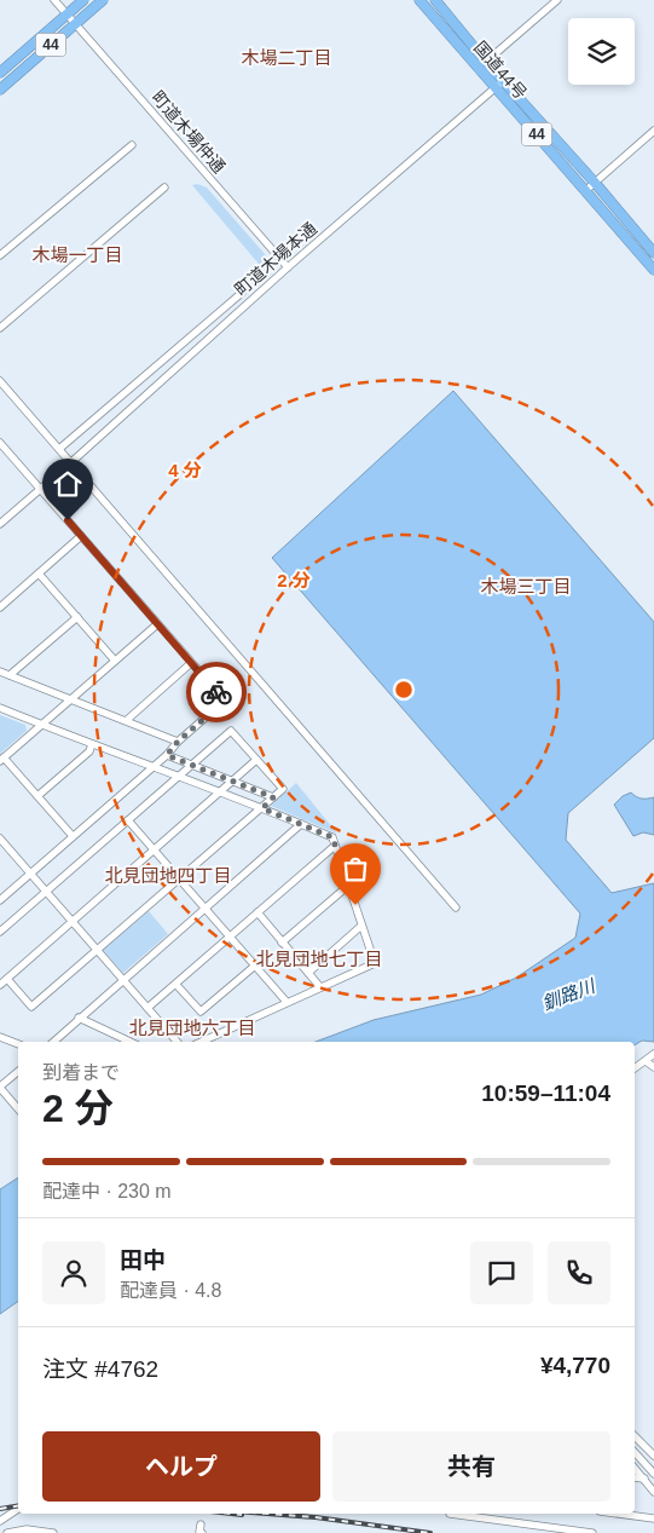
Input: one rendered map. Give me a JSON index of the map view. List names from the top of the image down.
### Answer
{
  "streets": {
    "highway": ["44", "国道44号"],
    "street": ["町道木場仲通", "町道木場本通"]
  },
  "crossings": [
    ["44", "町道木場仲通"],
    ["国道44号", "町道木場本通"],
    ["町道木場仲通", "町道木場本通"]
  ],
  "districts": [
    "木場二丁目",
    "木場一丁目",
    "木場三丁目",
    "北見団地四丁目",
    "北見団地七丁目",
    "北見団地六丁目"
  ],
  "water": ["釧路川"],
  "page": {
    "heading": ["2 分", "到着まで", "10:59–11:04"],
    "panel": [
      "田中",
      "配達員 · 4.8",
      "注文 #4762",
      "¥4,770"
    ],
    "bar": "配達中 · 230 m",
    "buttons": ["ヘルプ", "共有"]
  },
  "rings": ["4 分", "2 分"]
}
